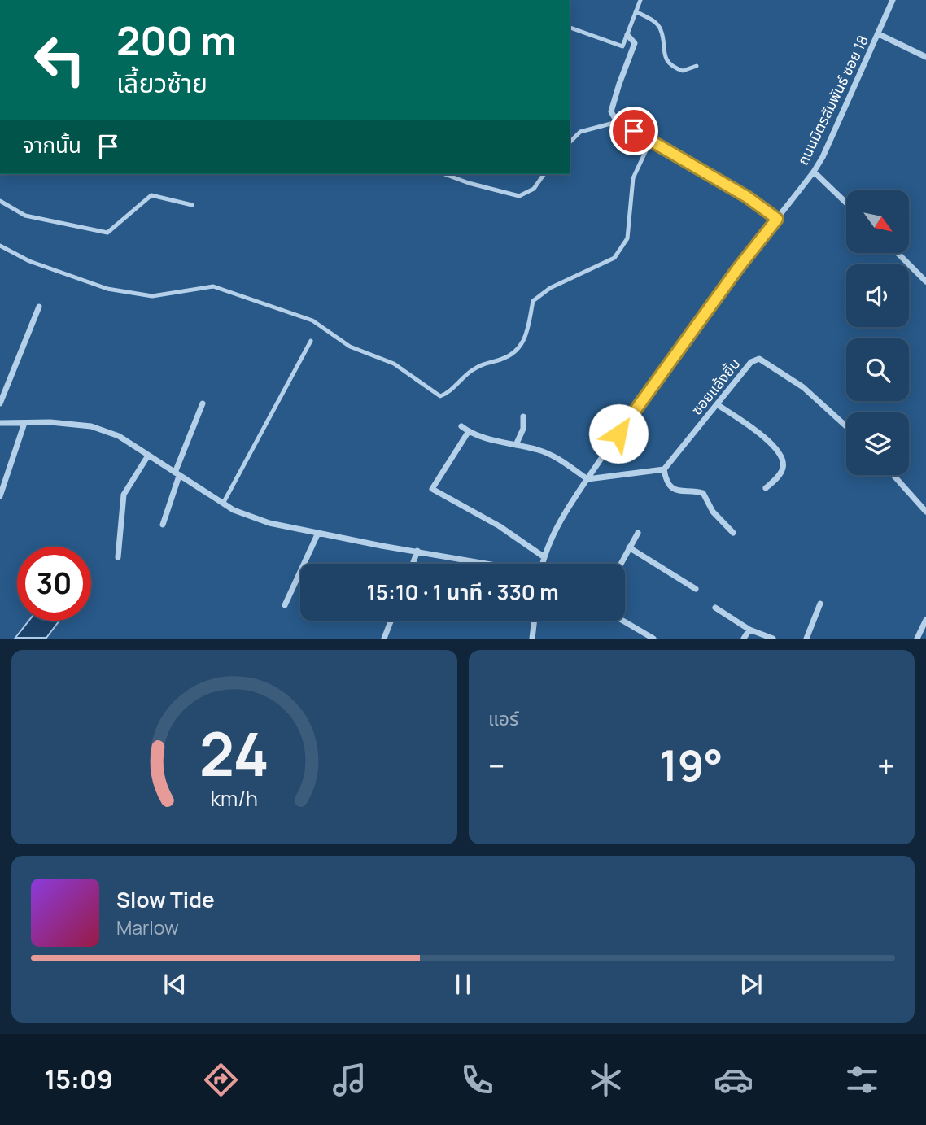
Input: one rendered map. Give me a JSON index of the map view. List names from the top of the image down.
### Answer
{
  "streets": {
    "street": ["ถนนมิตรสัมพันธ์ ซอย 18", "ซอยแล้งยิ้ม"]
  },
  "north": "bottom right",
  "page": {
    "turn": ["200 m", "เลี้ยวซ้าย"],
    "then": "จากนั้น",
    "limit": "30",
    "trip": "15:10 · 1 นาที · 330 m",
    "tile": "แอร์",
    "heat": ["−", "19°", "+"],
    "song": ["Slow Tide", "Marlow"],
    "tabs": "15:09",
    "gauge": ["24", "km/h"]
  }
}
